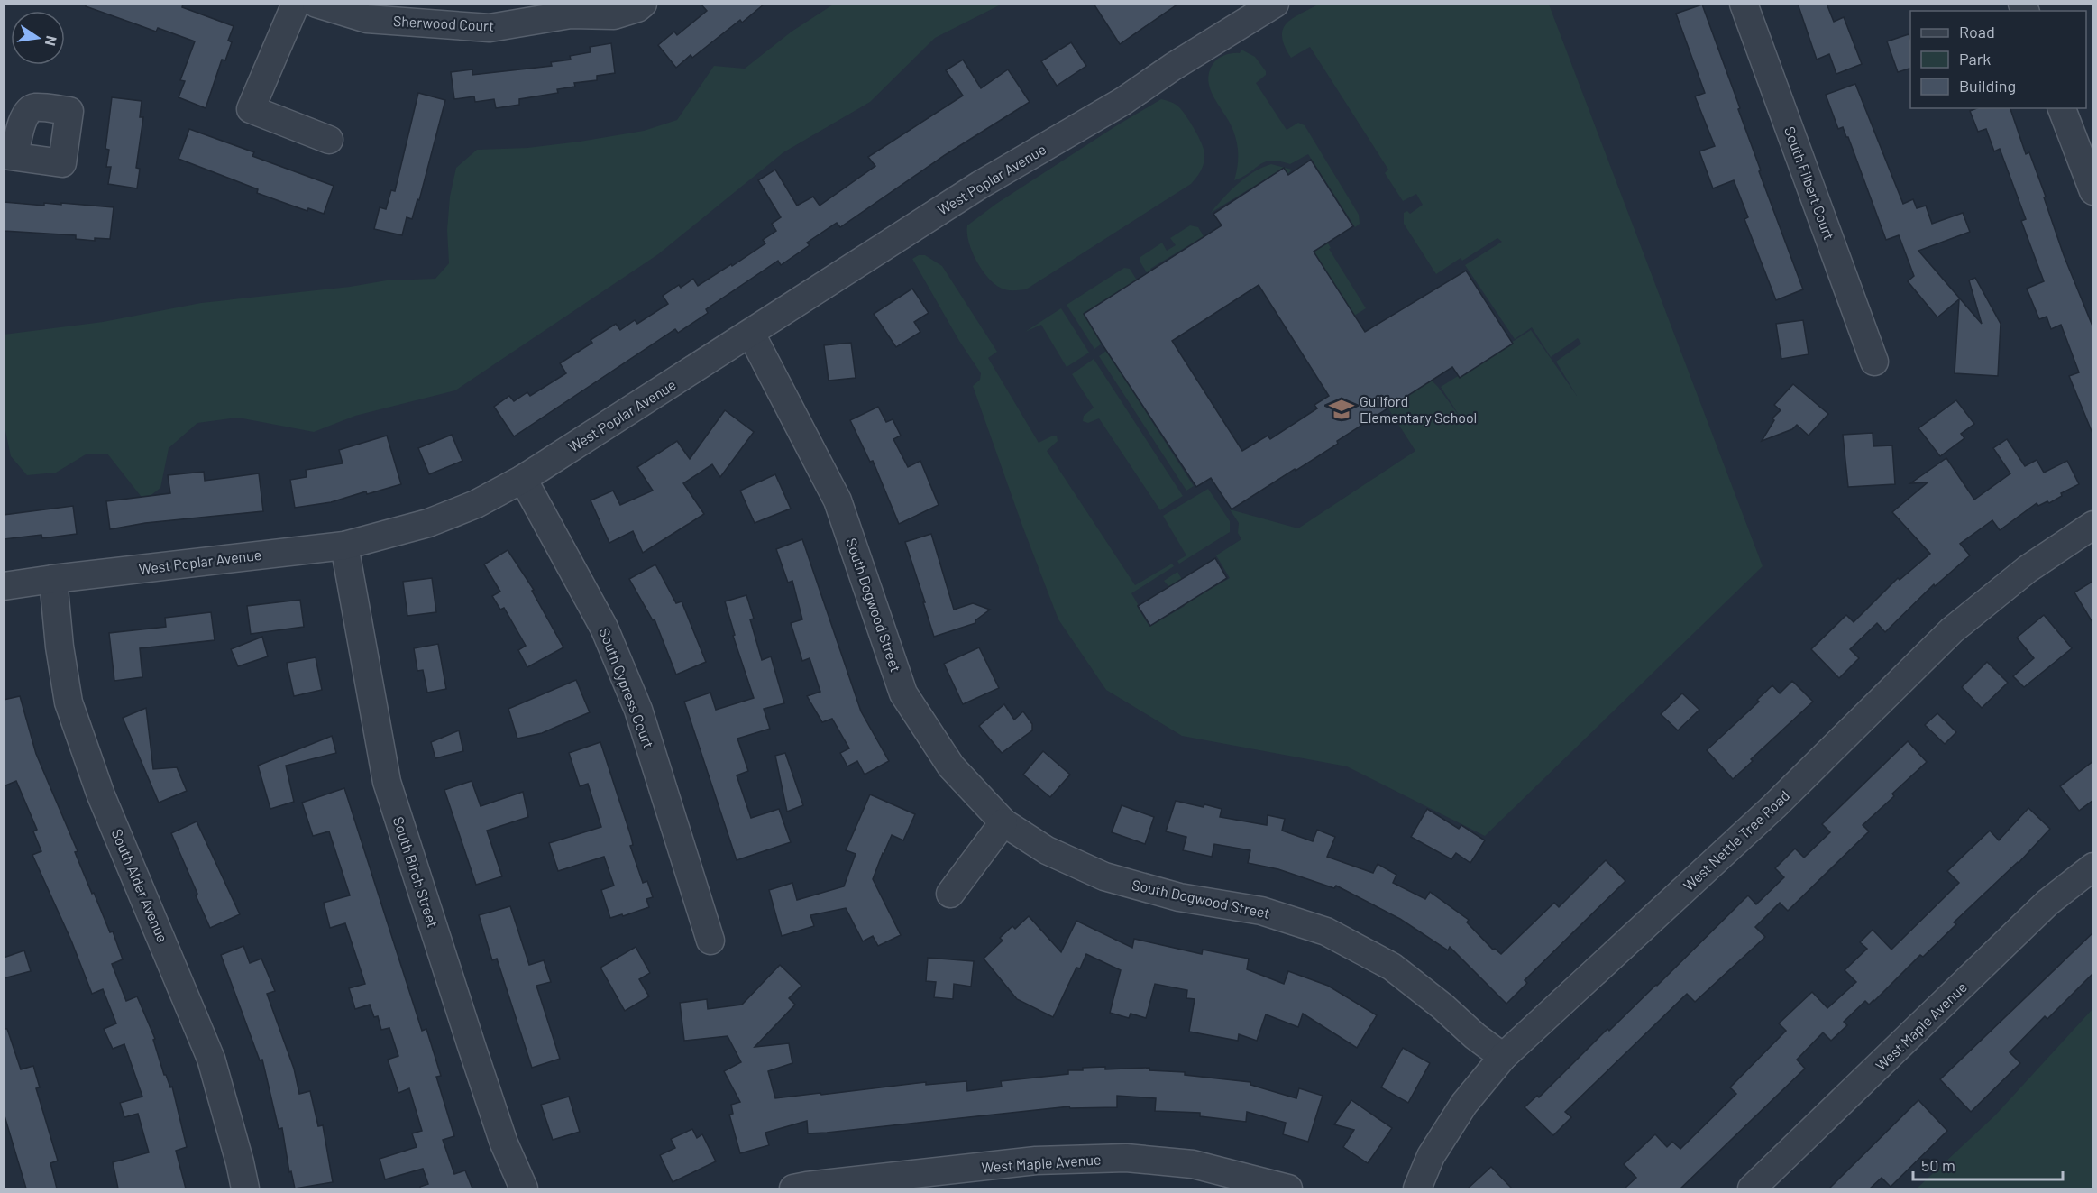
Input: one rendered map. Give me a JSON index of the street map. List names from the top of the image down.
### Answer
{
  "streets": {
    "street": [
      "Sherwood Court",
      "West Poplar Avenue",
      "South Filbert Court",
      "South Dogwood Street",
      "South Cypress Court",
      "West Nettle Tree Road",
      "South Birch Street",
      "South Alder Avenue",
      "West Maple Avenue"
    ]
  },
  "crossings": [
    ["West Poplar Avenue", "South Dogwood Street"],
    ["West Poplar Avenue", "South Cypress Court"],
    ["West Poplar Avenue", "South Birch Street"],
    ["West Poplar Avenue", "South Alder Avenue"],
    ["South Dogwood Street", "West Nettle Tree Road"]
  ],
  "places": {
    "school or university": ["Guilford Elementary School"]
  },
  "legend": ["Road", "Park", "Building"],
  "scale_bar": "50 m",
  "north": "right"
}
